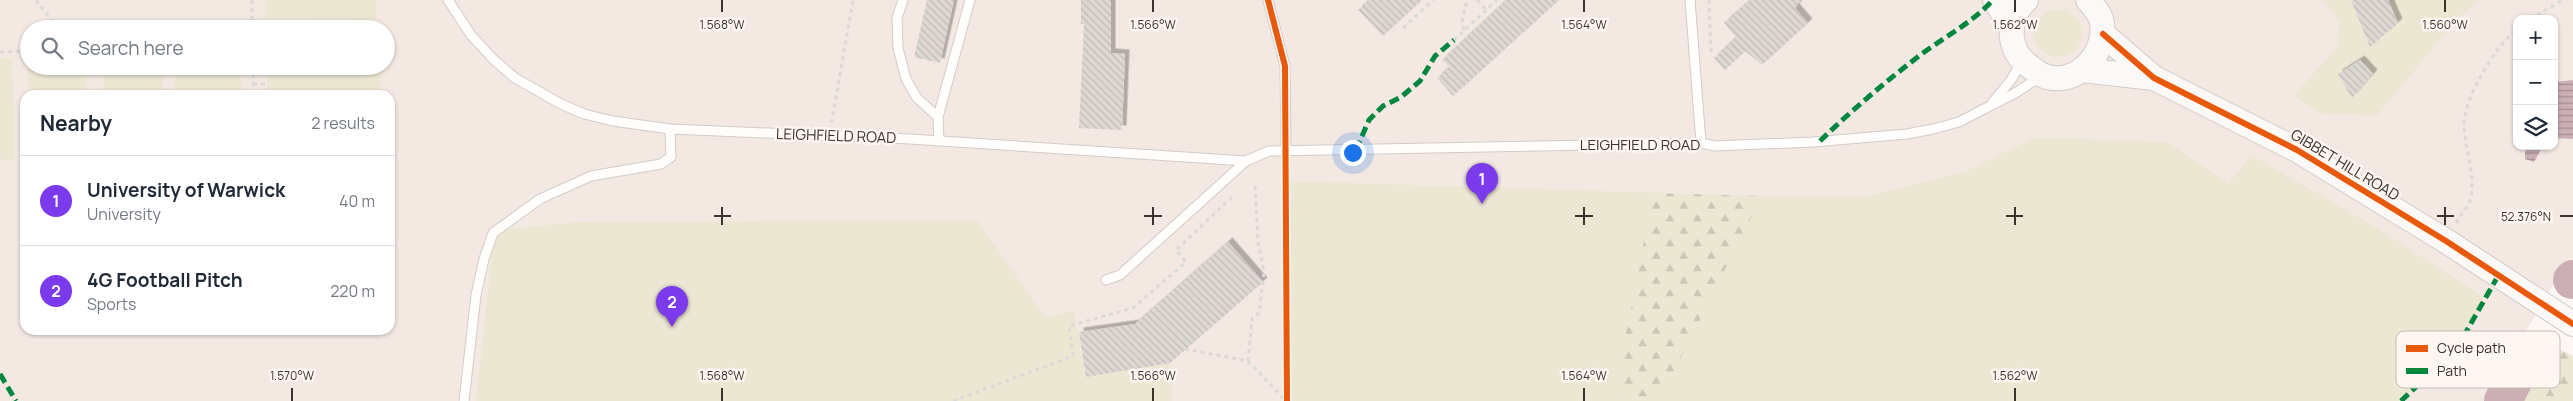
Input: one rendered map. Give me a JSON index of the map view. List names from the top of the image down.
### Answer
{
  "streets": {
    "street": ["GIBBET HILL ROAD"],
    "lane": ["LEIGHFIELD ROAD"]
  },
  "legend": ["Cycle path", "Path"],
  "page": {
    "map_buttons": ["+", "−"],
    "search": "Search here",
    "heading": ["Nearby", "2 results"],
    "list": [
      {
        "mark": "1",
        "name": "University of Warwick",
        "note": "University",
        "value": "40 m"
      },
      {
        "mark": "2",
        "name": "4G Football Pitch",
        "note": "Sports",
        "value": "220 m"
      }
    ],
    "pins": ["1", "2"]
  },
  "coordinates": [
    "1.568°W",
    "1.566°W",
    "1.564°W",
    "1.562°W",
    "1.560°W",
    "52.376°N",
    "1.570°W"
  ]
}
